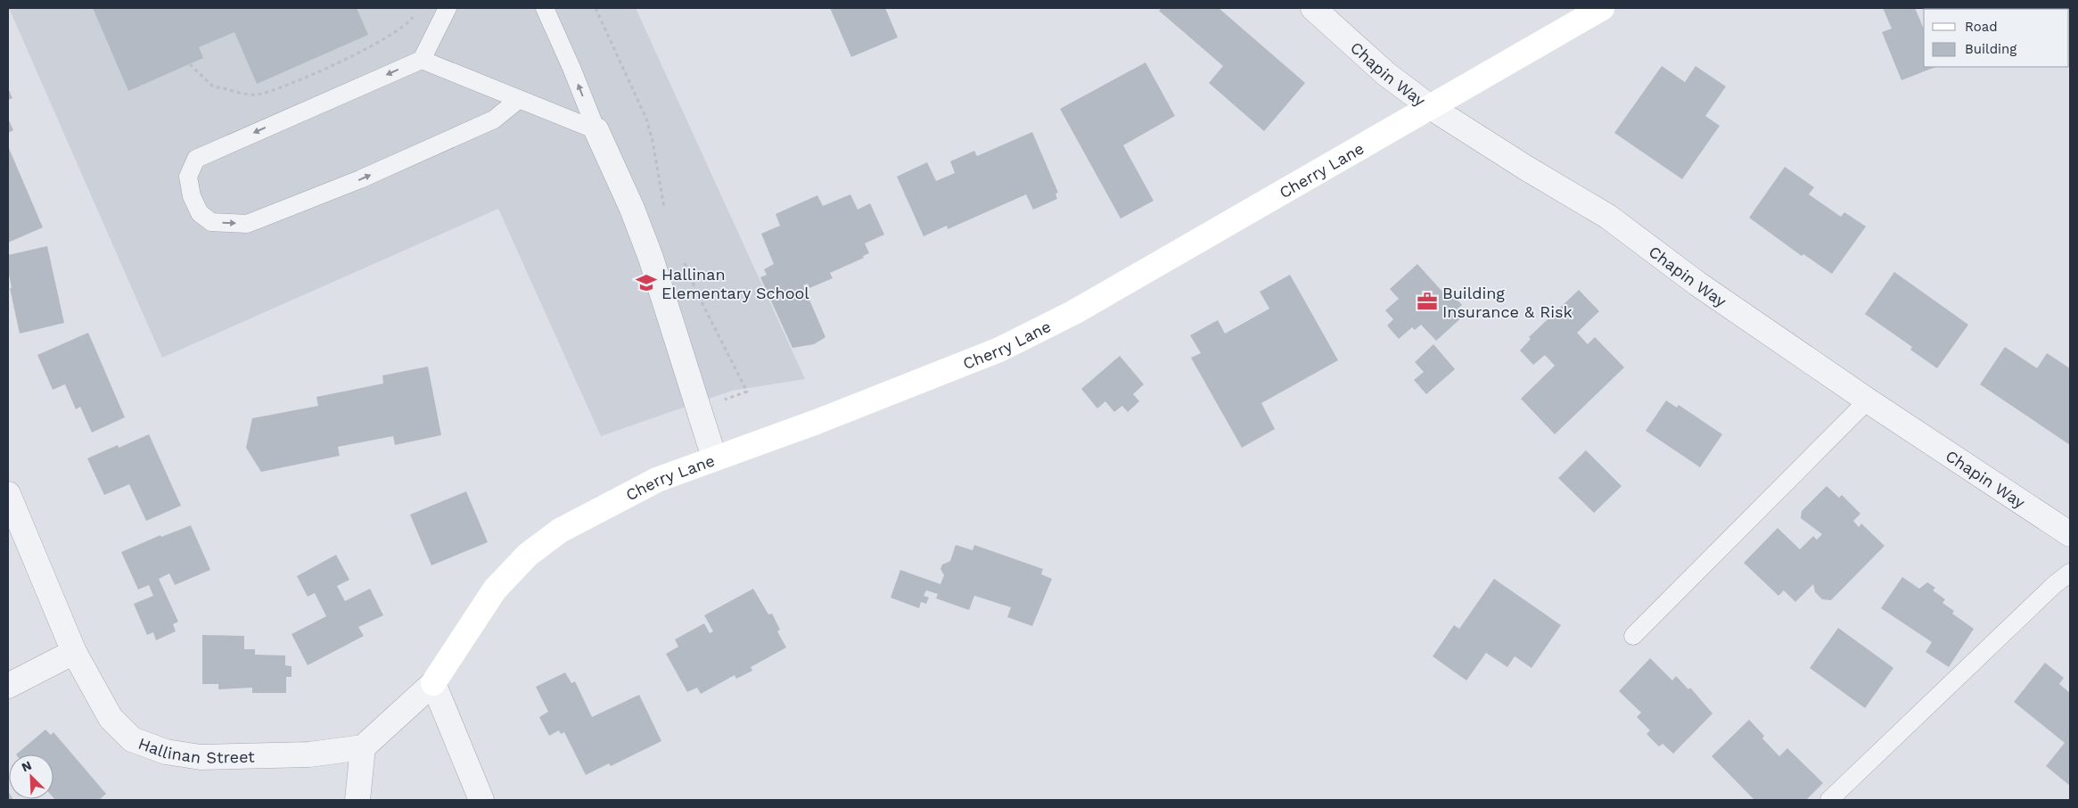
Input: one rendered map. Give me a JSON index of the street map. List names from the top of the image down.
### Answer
{
  "streets": {
    "street": ["Chapin Way", "Cherry Lane", "Hallinan Street"]
  },
  "crossings": [
    ["Chapin Way", "Cherry Lane"]
  ],
  "places": {
    "school or university": ["Hallinan Elementary School"],
    "office": ["Building Insurance & Risk"]
  },
  "legend": ["Road", "Building"],
  "north": "top left"
}
